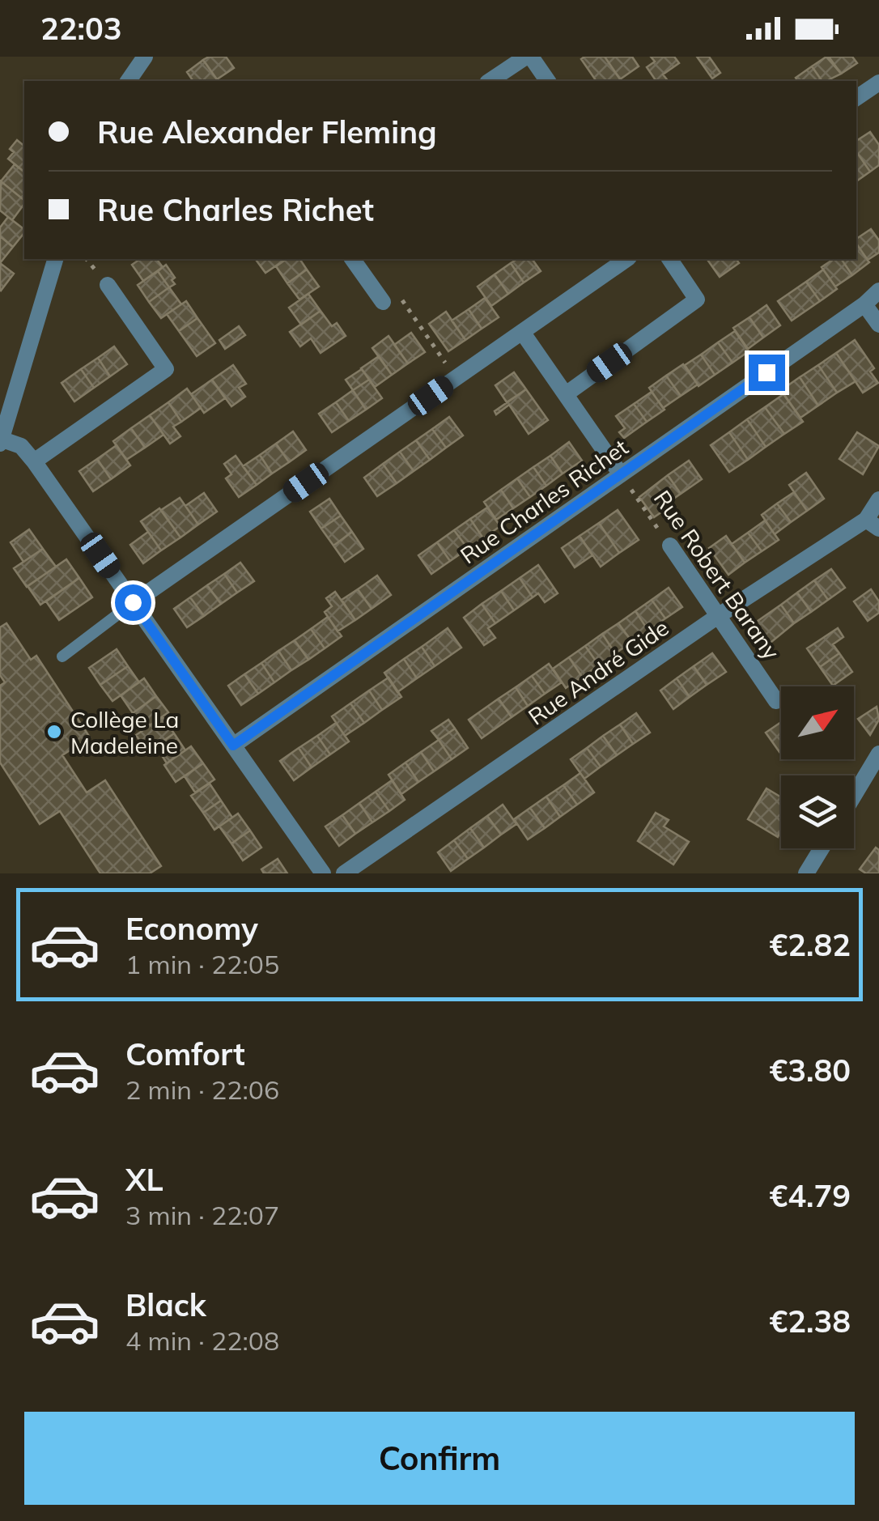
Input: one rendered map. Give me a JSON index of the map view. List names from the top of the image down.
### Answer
{
  "streets": {
    "street": ["Rue Charles Richet", "Rue Robert Barany", "Rue André Gide"]
  },
  "crossings": [
    ["Rue Charles Richet", "Rue Robert Barany"],
    ["Rue Robert Barany", "Rue André Gide"]
  ],
  "places": ["Collège La Madeleine"],
  "north": "top right",
  "page": {
    "status": "22:03",
    "banner": ["Rue Alexander Fleming", "Rue Charles Richet"],
    "list": [
      {
        "name": "Economy",
        "note": "1 min · 22:05",
        "value": "€2.82"
      },
      {
        "name": "Comfort",
        "note": "2 min · 22:06",
        "value": "€3.80"
      },
      {
        "name": "XL",
        "note": "3 min · 22:07",
        "value": "€4.79"
      },
      {
        "name": "Black",
        "note": "4 min · 22:08",
        "value": "€2.38"
      }
    ],
    "buttons": "Confirm"
  }
}
